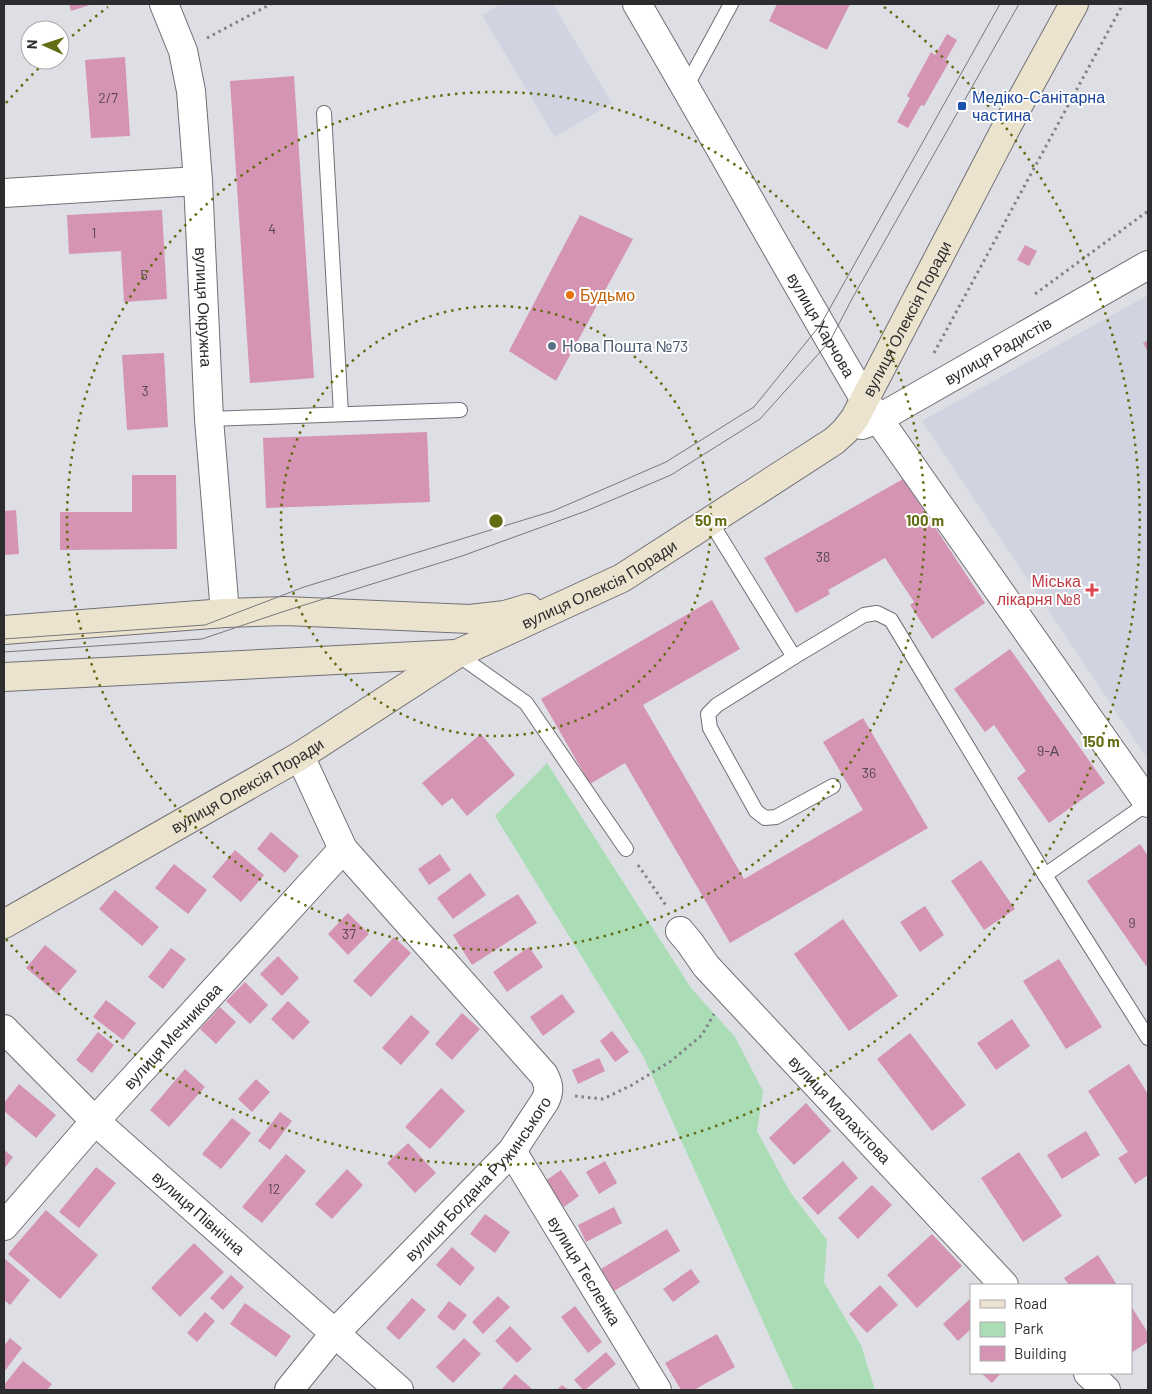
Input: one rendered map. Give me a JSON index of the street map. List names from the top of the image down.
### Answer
{
  "streets": {
    "main road": ["вулиця Олексія Поради"],
    "street": [
      "вулиця Окружна",
      "вулиця Харчова",
      "вулиця Радистів",
      "вулиця Мечникова",
      "вулиця Малахітова",
      "вулиця Богдана Ружинського",
      "вулиця Північна",
      "вулиця Тесленка"
    ]
  },
  "crossings": [
    ["вулиця Олексія Поради", "вулиця Харчова"],
    ["вулиця Олексія Поради", "вулиця Радистів"],
    ["вулиця Олексія Поради", "вулиця Богдана Ружинського"],
    ["вулиця Харчова", "вулиця Радистів"],
    ["вулиця Мечникова", "вулиця Богдана Ружинського"],
    ["вулиця Мечникова", "вулиця Північна"],
    ["вулиця Богдана Ружинського", "вулиця Північна"],
    ["вулиця Богдана Ружинського", "вулиця Тесленка"]
  ],
  "places": {
    "transit": ["Медіко-Санітарна частина"],
    "other": ["Будьмо", "Нова Пошта №73"],
    "health": ["Міська лікарня №8"]
  },
  "house_numbers": [
    "2/7",
    "4",
    "1",
    "5",
    "3",
    "38",
    "9-А",
    "36",
    "9",
    "37",
    "12"
  ],
  "legend": ["Road", "Park", "Building"],
  "north": "left",
  "rings": ["50 m", "100 m", "150 m"]
}
